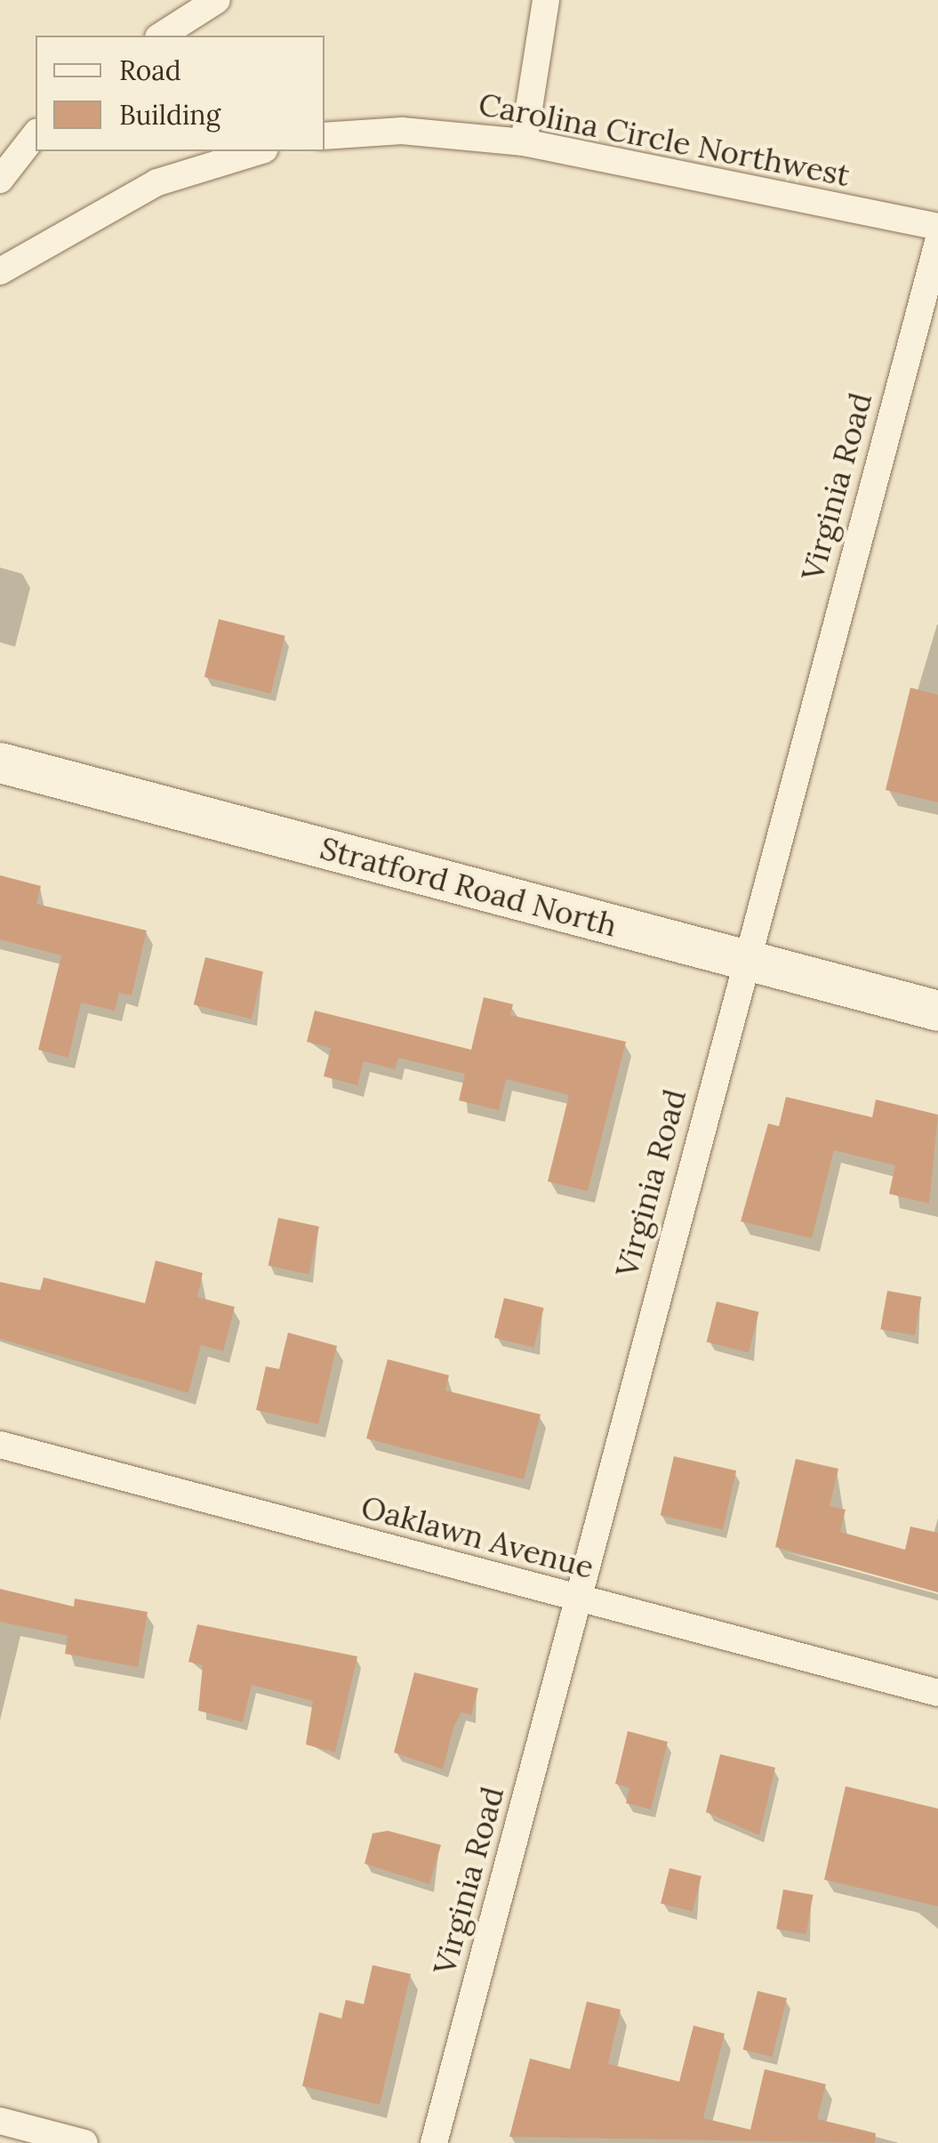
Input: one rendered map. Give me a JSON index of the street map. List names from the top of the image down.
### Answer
{
  "streets": {
    "main road": ["Stratford Road North"],
    "street": ["Carolina Circle Northwest", "Virginia Road", "Oaklawn Avenue"]
  },
  "crossings": [
    ["Virginia Road", "Stratford Road North"],
    ["Virginia Road", "Oaklawn Avenue"]
  ],
  "legend": ["Road", "Building"]
}
